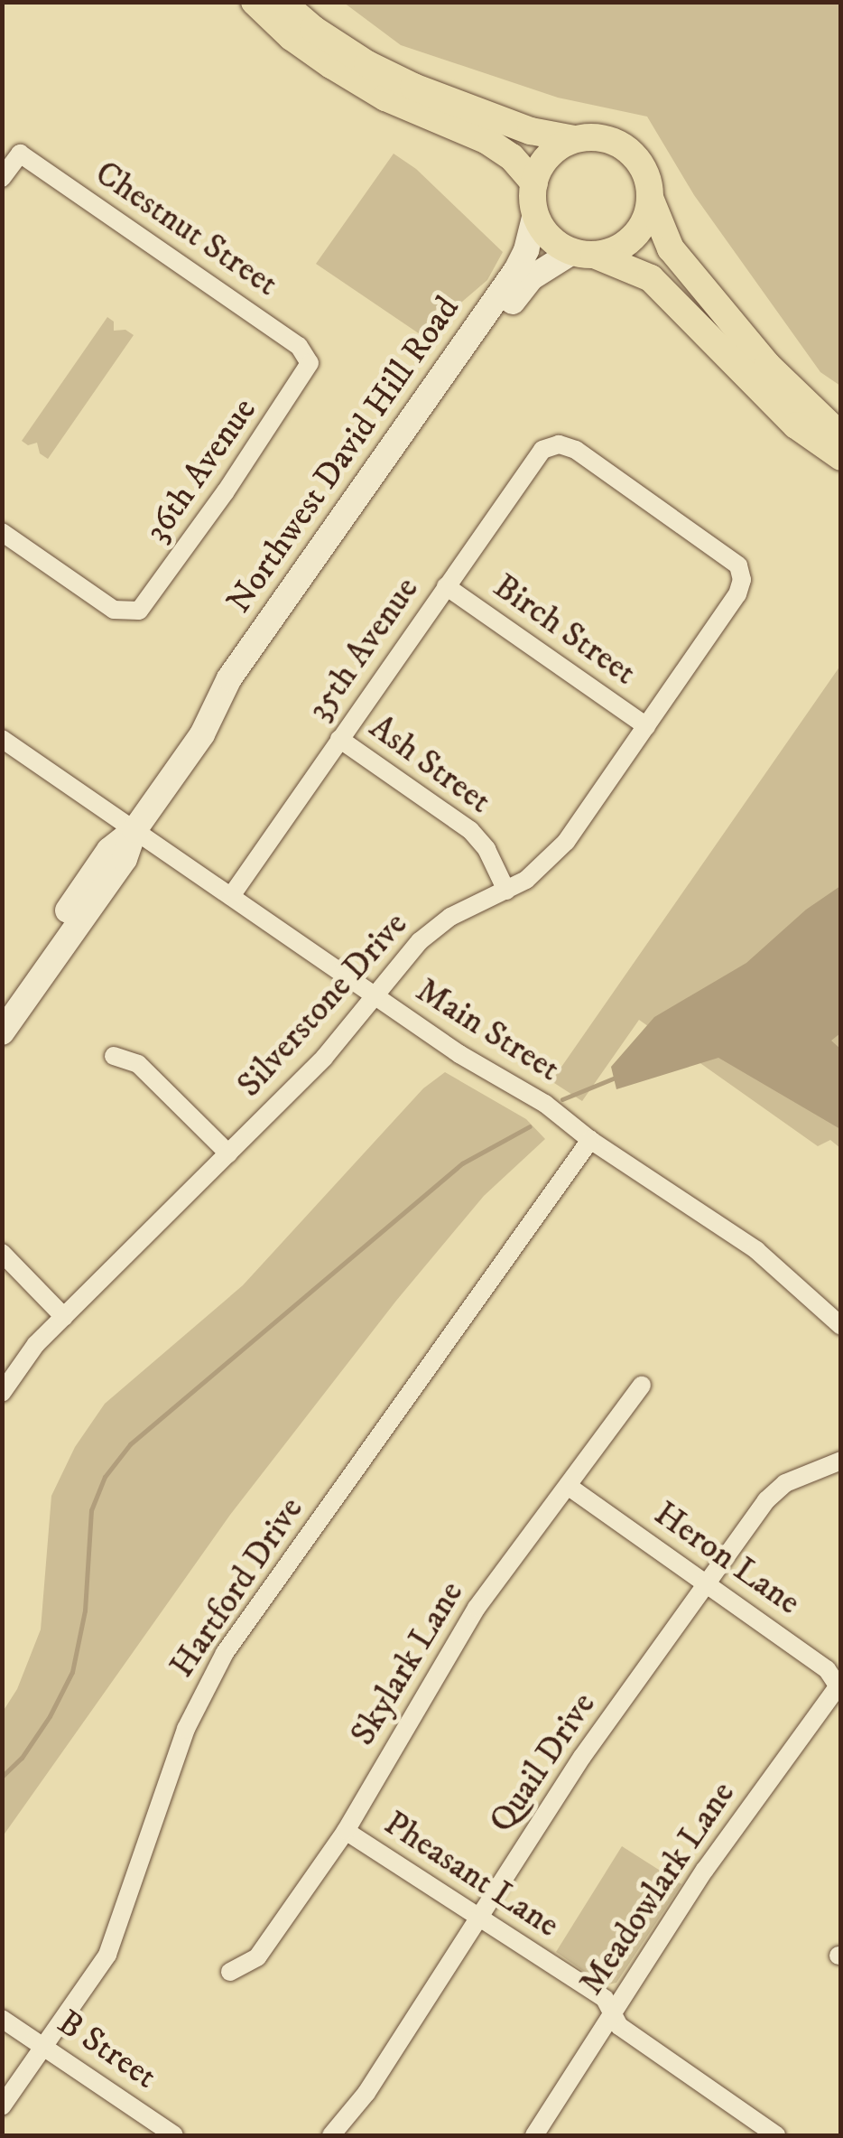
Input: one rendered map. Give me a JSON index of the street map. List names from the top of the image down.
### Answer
{
  "streets": {
    "street": [
      "Chestnut Street",
      "Northwest David Hill Road",
      "36th Avenue",
      "Birch Street",
      "35th Avenue",
      "Ash Street",
      "Silverstone Drive",
      "Main Street",
      "Heron Lane",
      "Hartford Drive",
      "Skylark Lane",
      "Quail Drive",
      "Pheasant Lane",
      "Meadowlark Lane",
      "B Street"
    ]
  },
  "crossings": [
    ["Chestnut Street", "36th Avenue"],
    ["Northwest David Hill Road", "Main Street"],
    ["Birch Street", "35th Avenue"],
    ["Birch Street", "Silverstone Drive"],
    ["35th Avenue", "Ash Street"],
    ["35th Avenue", "Silverstone Drive"],
    ["35th Avenue", "Main Street"],
    ["Ash Street", "Silverstone Drive"],
    ["Silverstone Drive", "Main Street"],
    ["Main Street", "Hartford Drive"],
    ["Heron Lane", "Skylark Lane"],
    ["Heron Lane", "Quail Drive"],
    ["Heron Lane", "Meadowlark Lane"],
    ["Hartford Drive", "B Street"],
    ["Skylark Lane", "Pheasant Lane"],
    ["Quail Drive", "Pheasant Lane"],
    ["Pheasant Lane", "Meadowlark Lane"]
  ]
}
